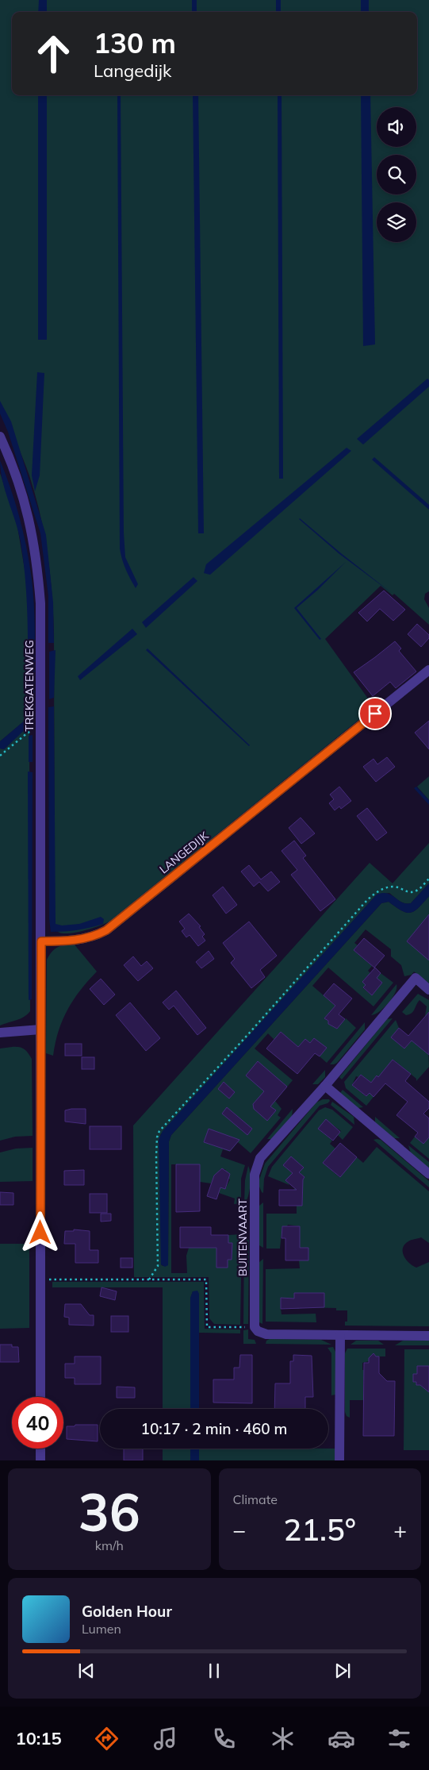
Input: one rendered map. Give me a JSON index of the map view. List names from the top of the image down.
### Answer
{
  "streets": {
    "street": ["TREKGATENWEG", "LANGEDIJK", "BUITENVAART"]
  },
  "crossings": [
    ["TREKGATENWEG", "LANGEDIJK"]
  ],
  "page": {
    "turn": ["130 m", "Langedijk"],
    "limit": "40",
    "trip": "10:17 · 2 min · 460 m",
    "tile": [
      ["36", "km/h"],
      "Climate"
    ],
    "heat": ["−", "21.5°", "+"],
    "song": ["Golden Hour", "Lumen"],
    "tabs": "10:15"
  }
}
